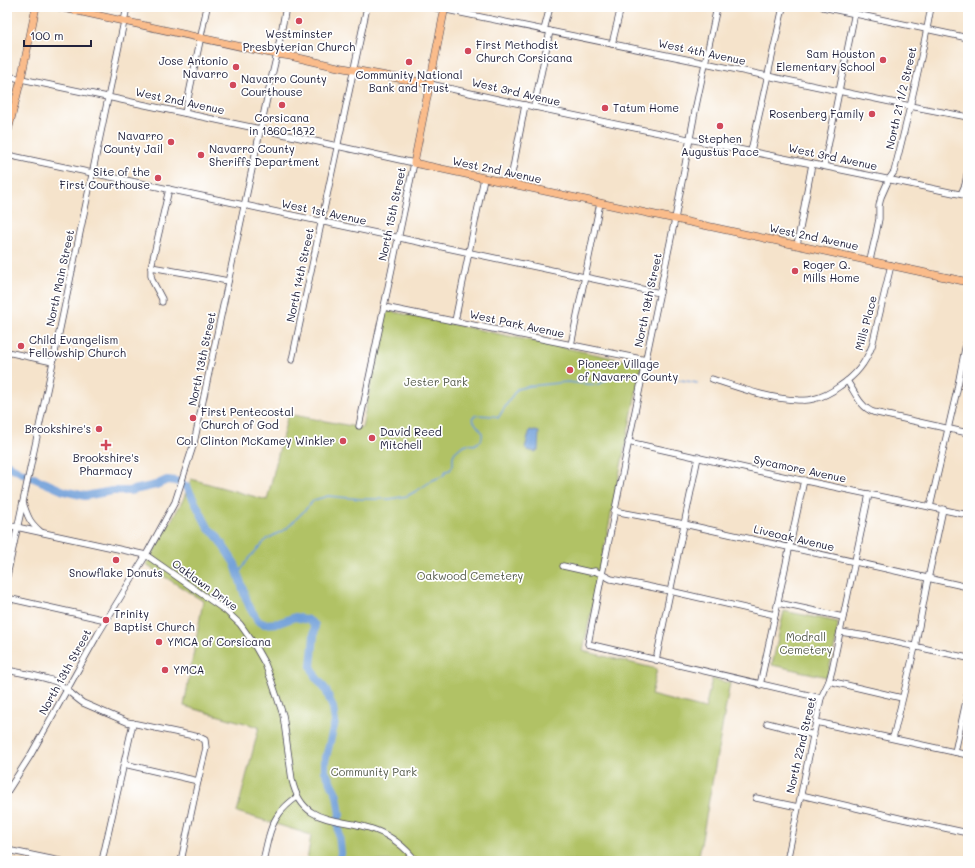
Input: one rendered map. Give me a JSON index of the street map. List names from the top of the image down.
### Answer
{
  "streets": {
    "main road": ["West 3rd Avenue", "West 2nd Avenue", "North 15th Street"],
    "street": [
      "West 4th Avenue",
      "North 21 1/2 Street",
      "West 1st Avenue",
      "North 14th Street",
      "North Main Street",
      "North 19th Street",
      "Mills Place",
      "West Park Avenue",
      "North 13th Street",
      "Sycamore Avenue",
      "Liveoak Avenue",
      "Oaklawn Drive",
      "North 22nd Street"
    ]
  },
  "crossings": [
    ["West 4th Avenue", "North 21 1/2 Street"],
    ["West 4th Avenue", "North 15th Street"],
    ["West 4th Avenue", "North 19th Street"],
    ["West 3rd Avenue", "North 21 1/2 Street"],
    ["West 3rd Avenue", "North 15th Street"],
    ["West 3rd Avenue", "North 14th Street"],
    ["West 3rd Avenue", "North Main Street"],
    ["West 3rd Avenue", "North 19th Street"],
    ["West 3rd Avenue", "North 13th Street"],
    ["North 21 1/2 Street", "West 2nd Avenue"],
    ["West 2nd Avenue", "North 15th Street"],
    ["West 2nd Avenue", "North 14th Street"],
    ["West 2nd Avenue", "North Main Street"],
    ["West 2nd Avenue", "North 19th Street"],
    ["West 2nd Avenue", "Mills Place"],
    ["West 2nd Avenue", "North 13th Street"],
    ["West 1st Avenue", "North 15th Street"],
    ["West 1st Avenue", "North 14th Street"],
    ["West 1st Avenue", "North Main Street"],
    ["West 1st Avenue", "North 19th Street"],
    ["West 1st Avenue", "North 13th Street"],
    ["North 15th Street", "West Park Avenue"],
    ["North Main Street", "Oaklawn Drive"],
    ["North 19th Street", "West Park Avenue"],
    ["North 19th Street", "Sycamore Avenue"],
    ["North 19th Street", "Liveoak Avenue"],
    ["North 13th Street", "Oaklawn Drive"],
    ["Sycamore Avenue", "North 22nd Street"],
    ["Liveoak Avenue", "North 22nd Street"]
  ],
  "parks": [
    "Jester Park",
    "Oakwood Cemetery",
    "Modrall Cemetery",
    "Community Park"
  ],
  "places": {
    "other": [
      "Westminster Presbyterian Church",
      "First Methodist Church Corsicana",
      "Sam Houston Elementary School",
      "Community National Bank and Trust",
      "Jose Antonio Navarro",
      "Navarro County Courthouse",
      "Corsicana in 1860-1872",
      "Tatum Home",
      "Rosenberg Family",
      "Stephen Augustus Pace",
      "Navarro County Jail",
      "Navarro County Sheriffs Department",
      "Site of the First Courthouse",
      "Roger Q. Mills Home",
      "Child Evangelism Fellowship Church",
      "Pioneer Village of Navarro County",
      "First Pentecostal Church of God",
      "Brookshire's",
      "David Reed Mitchell",
      "Col. Clinton McKamey Winkler",
      "Snowflake Donuts",
      "Trinity Baptist Church",
      "YMCA of Corsicana",
      "YMCA"
    ],
    "health": ["Brookshire's Pharmacy"]
  },
  "scale_bar": "100 m"
}
